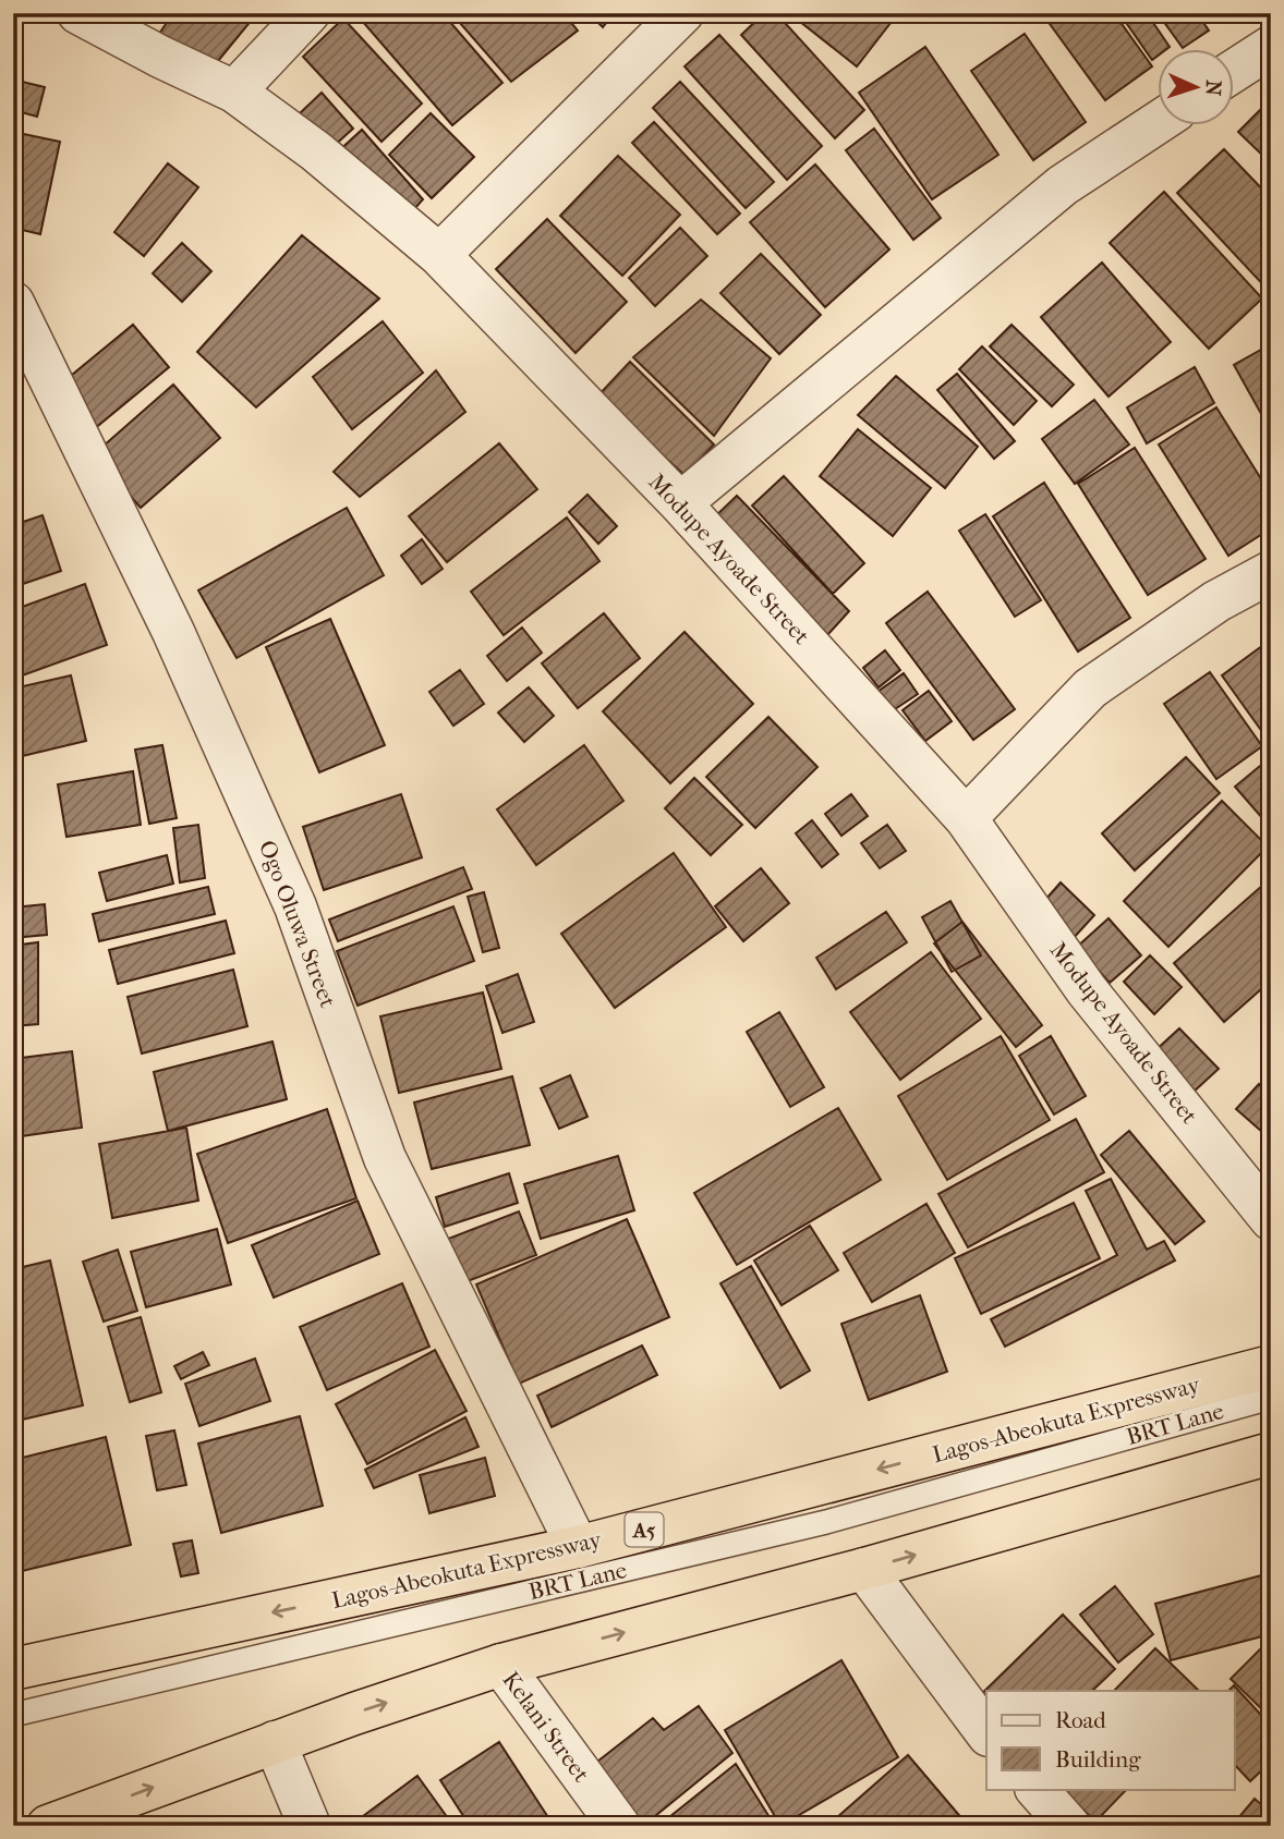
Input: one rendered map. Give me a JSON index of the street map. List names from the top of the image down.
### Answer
{
  "streets": {
    "highway": ["Lagos-Abeokuta Expressway", "A5"],
    "street": ["Modupe Ayoade Street", "Ogo Oluwa Street", "Kelani Street"],
    "lane": ["BRT Lane"]
  },
  "crossings": [
    ["Ogo Oluwa Street", "Lagos-Abeokuta Expressway"]
  ],
  "legend": ["Road", "Building"],
  "north": "right"
}
